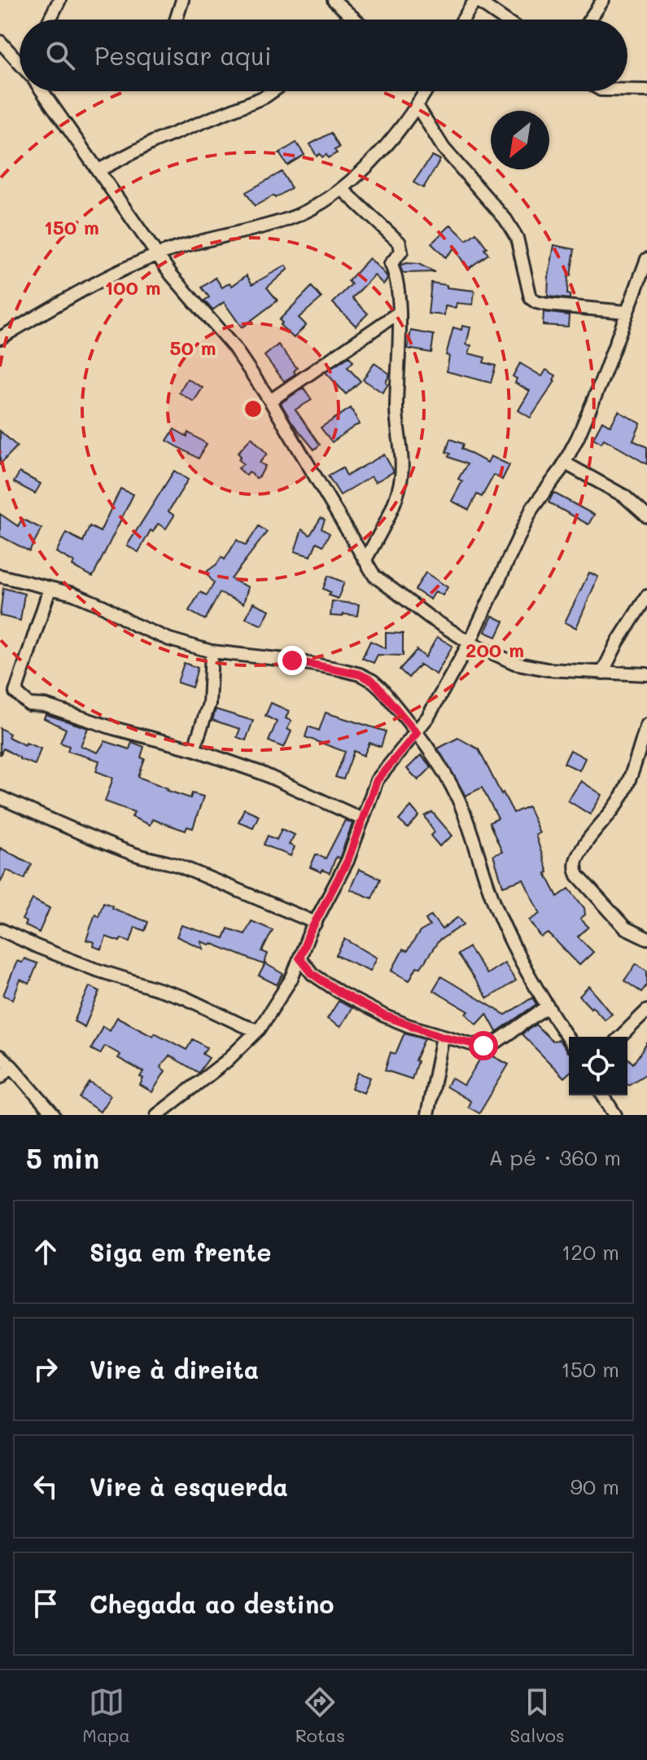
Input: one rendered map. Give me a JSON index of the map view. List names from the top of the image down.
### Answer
{
  "north": "bottom left",
  "page": {
    "search": "Pesquisar aqui",
    "heading": ["5 min", "A pé · 360 m"],
    "list": [
      ["Siga em frente", "120 m"],
      ["Vire à direita", "150 m"],
      ["Vire à esquerda", "90 m"],
      "Chegada ao destino"
    ],
    "nav": ["Mapa", "Rotas", "Salvos"]
  },
  "rings": [
    "150 m",
    "100 m",
    "50 m",
    "200 m"
  ]
}
